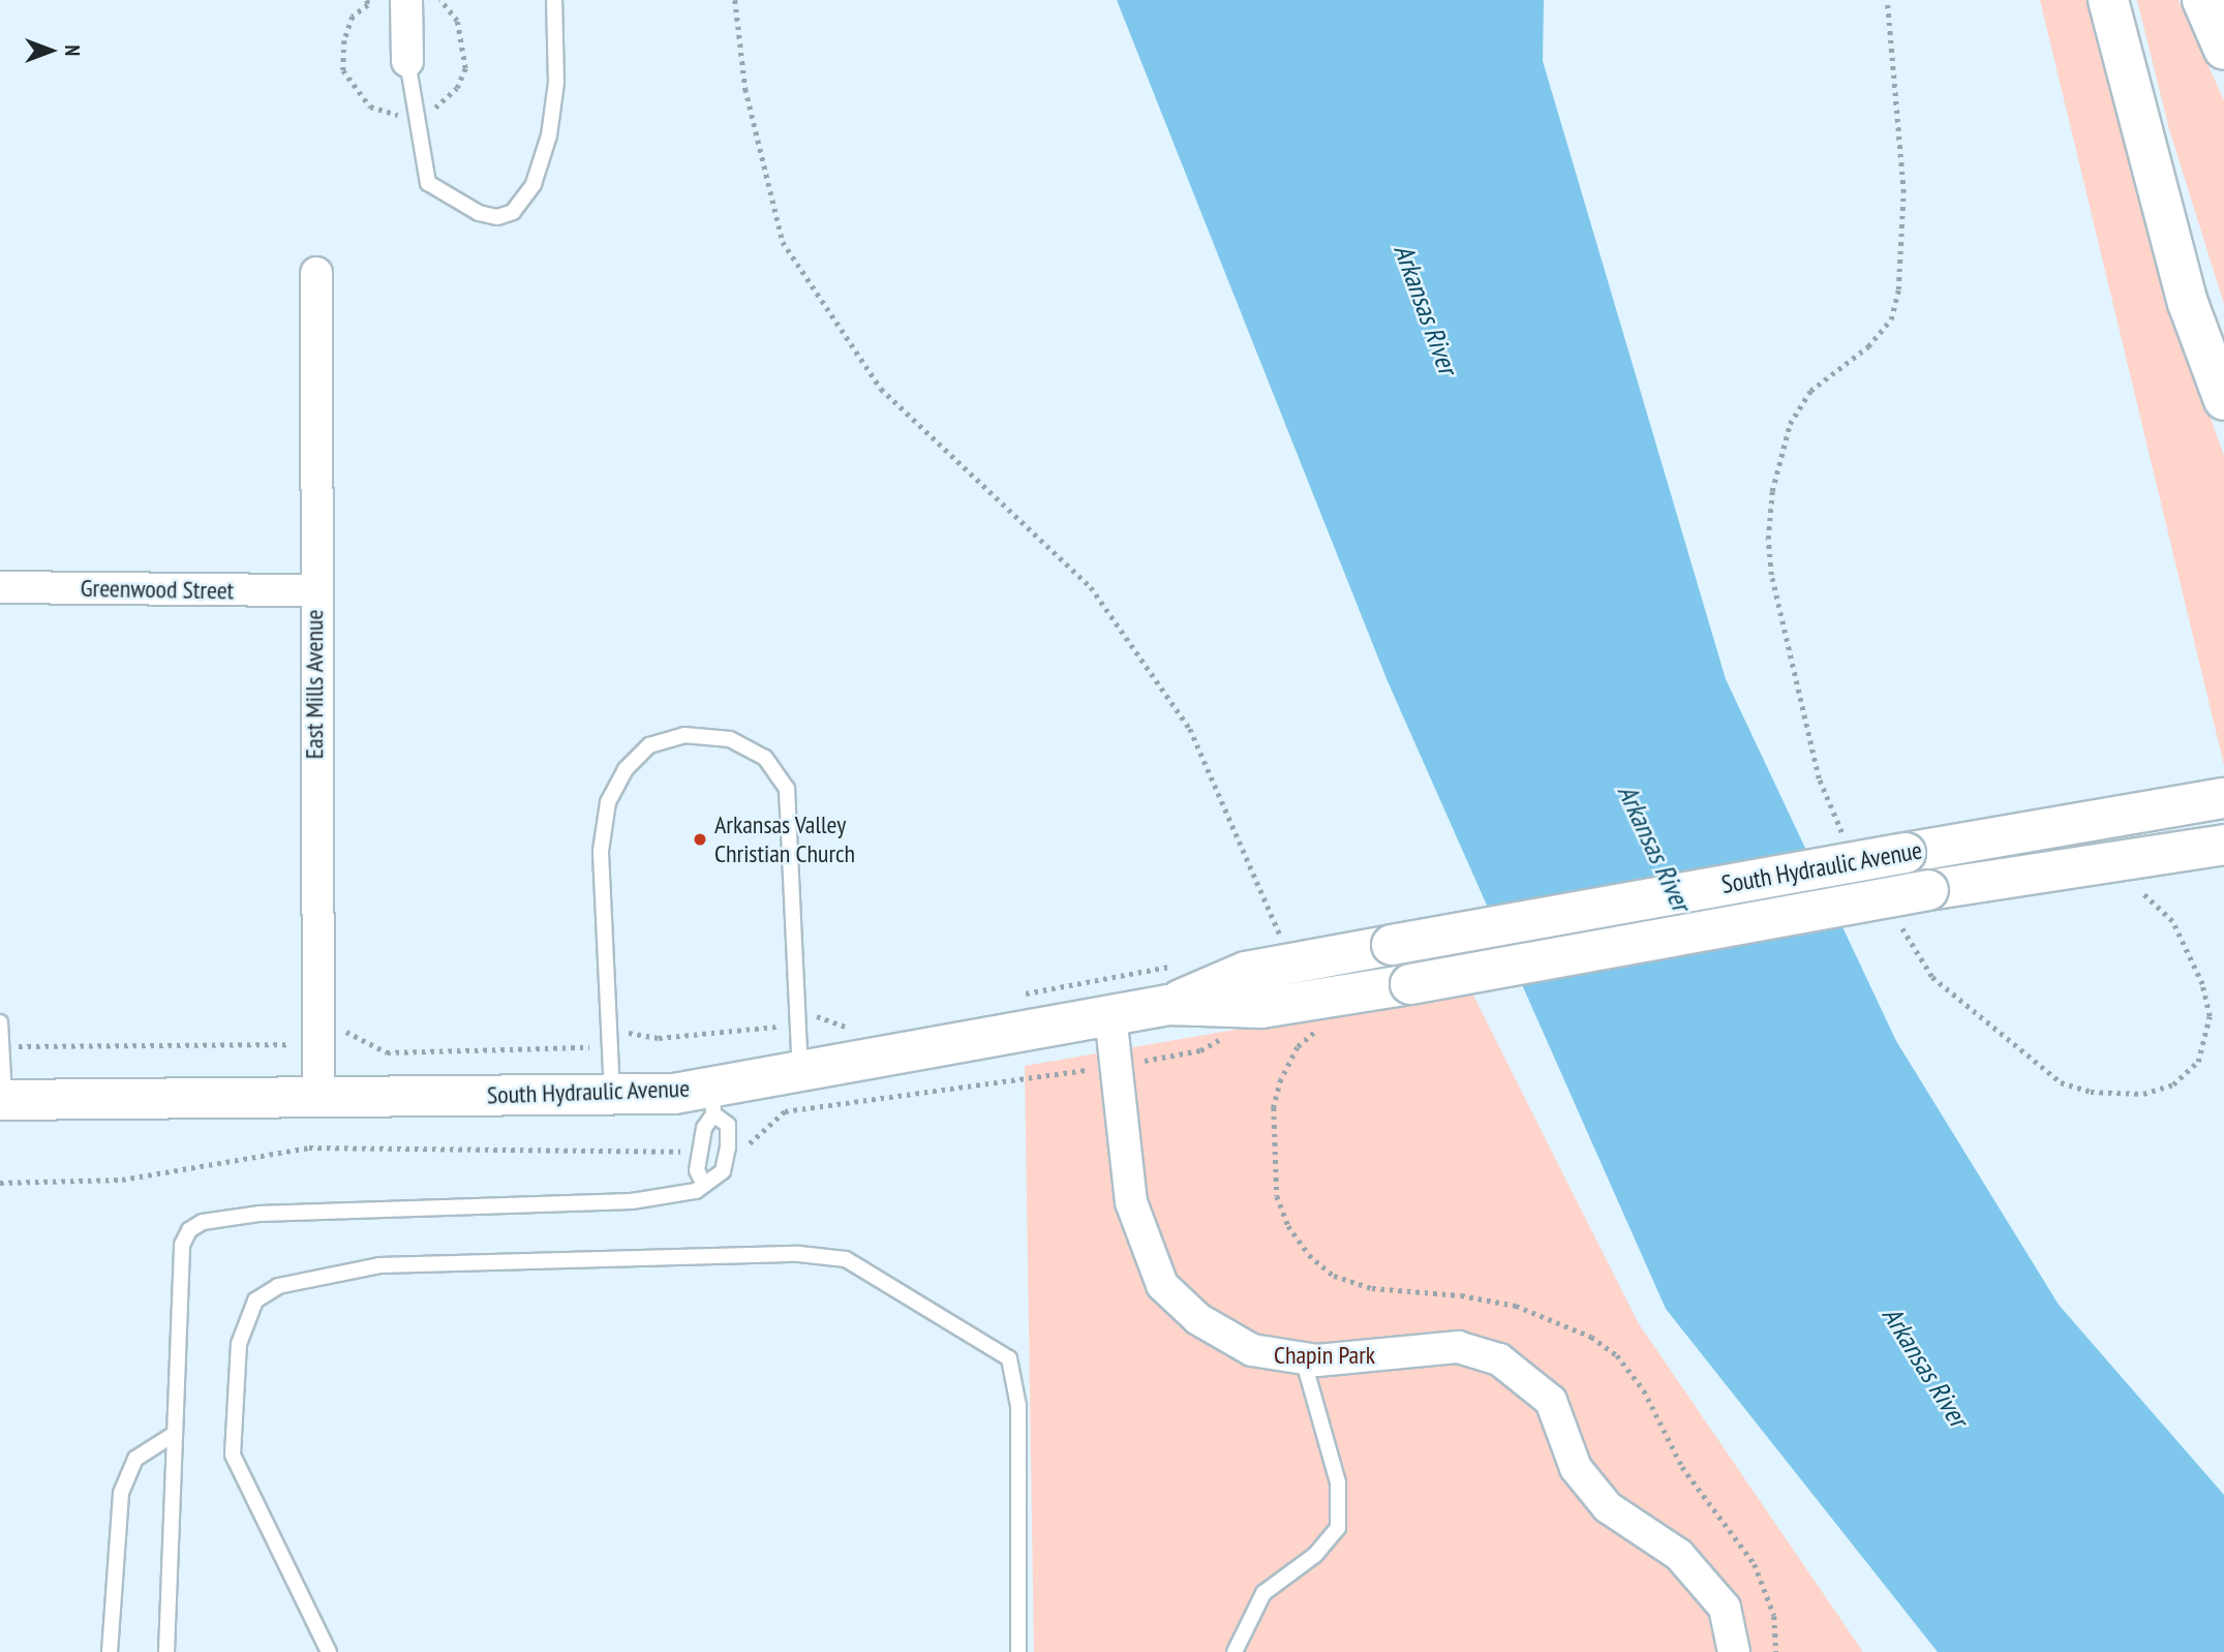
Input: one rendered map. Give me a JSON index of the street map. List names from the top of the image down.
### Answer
{
  "streets": {
    "main road": ["South Hydraulic Avenue"],
    "street": ["Greenwood Street", "East Mills Avenue"]
  },
  "crossings": [
    ["Greenwood Street", "East Mills Avenue"],
    ["East Mills Avenue", "South Hydraulic Avenue"]
  ],
  "water": ["Arkansas River"],
  "parks": ["Chapin Park"],
  "places": ["Arkansas Valley Christian Church"],
  "north": "right"
}
